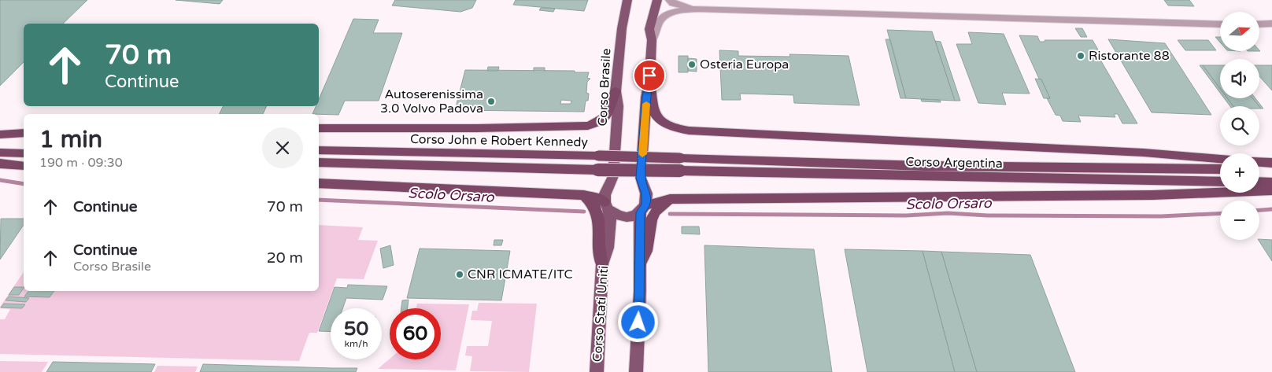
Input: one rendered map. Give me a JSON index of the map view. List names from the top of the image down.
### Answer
{
  "streets": {
    "highway": ["Corso John e Robert Kennedy", "Corso Argentina"],
    "main road": ["Corso Brasile", "Corso Stati Uniti"]
  },
  "crossings": [
    ["Corso Brasile", "Corso Stati Uniti"],
    ["Corso John e Robert Kennedy", "Corso Argentina"]
  ],
  "water": ["Scolo Orsaro"],
  "places": [
    "Ristorante 88",
    "Osteria Europa",
    "Autoserenissima 3.0 Volvo Padova",
    "CNR ICMATE/ITC"
  ],
  "north": "right",
  "page": {
    "map_buttons": ["+", "−"],
    "turn": ["70 m", "Continue"],
    "heading": ["1 min", "190 m · 09:30"],
    "list": [
      {
        "name": "Continue",
        "value": "70 m"
      },
      {
        "name": "Continue",
        "note": "Corso Brasile",
        "value": "20 m"
      }
    ],
    "speed": "50 km/h",
    "limit": "60"
  }
}
